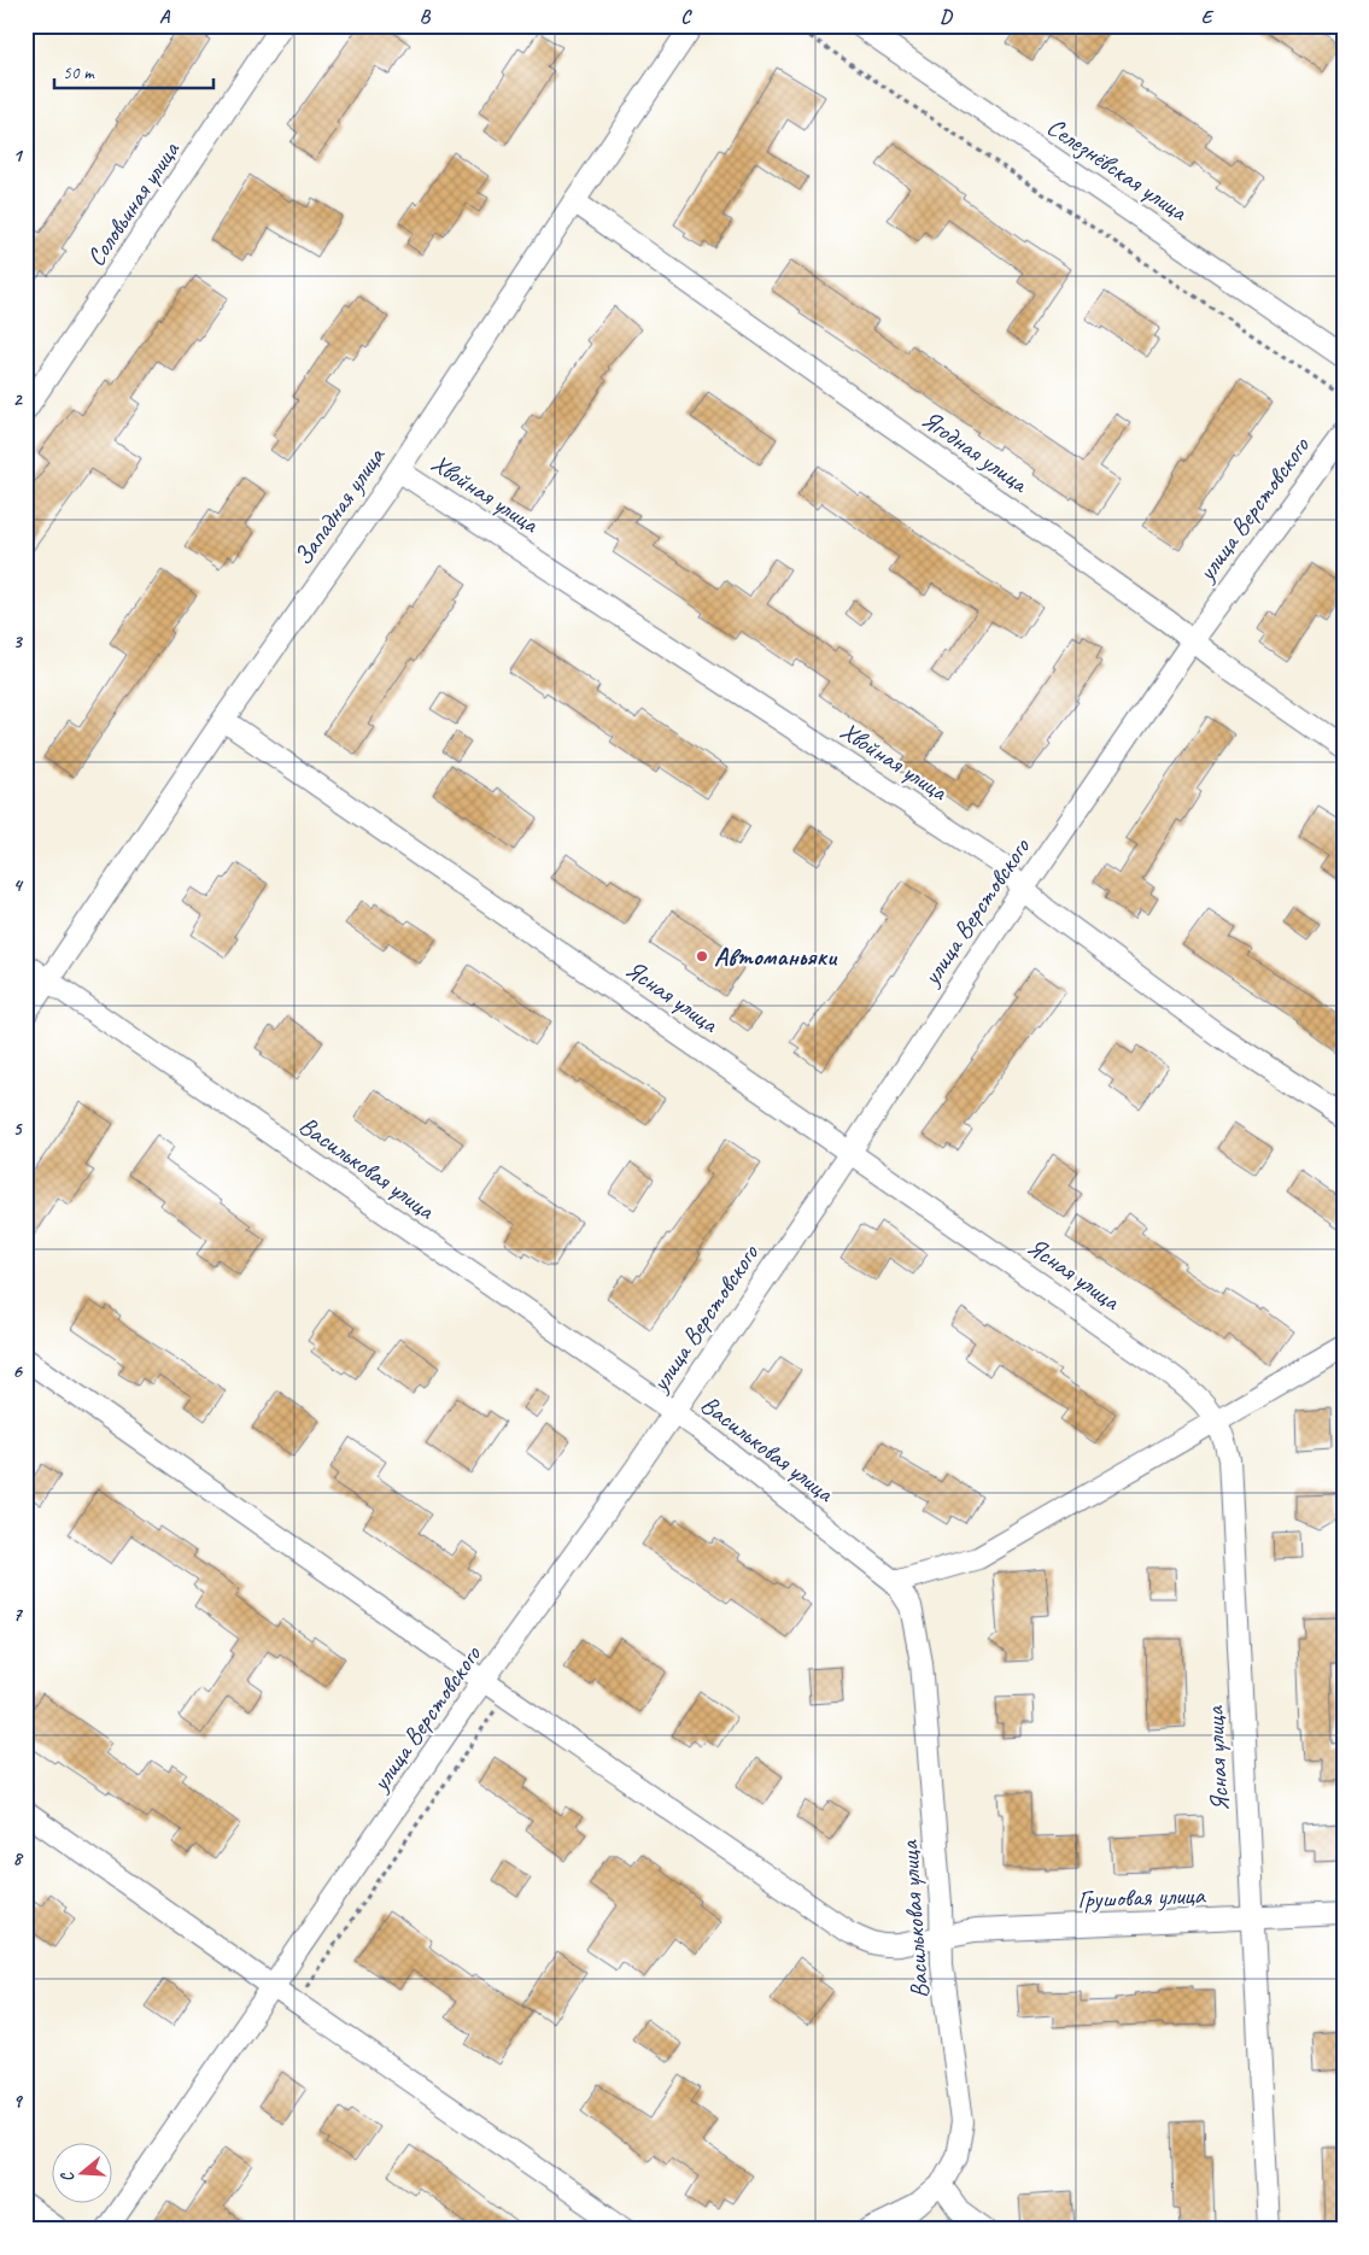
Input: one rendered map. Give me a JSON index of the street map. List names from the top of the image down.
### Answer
{
  "streets": {
    "street": [
      "Селезнёвская улица",
      "Соловьиная улица",
      "Ягодная улица",
      "Хвойная улица",
      "Западная улица",
      "улица Верстовского",
      "Ясная улица",
      "Васильковая улица",
      "Грушовая улица"
    ]
  },
  "crossings": [
    ["Ягодная улица", "Западная улица"],
    ["Ягодная улица", "улица Верстовского"],
    ["Хвойная улица", "Западная улица"],
    ["Хвойная улица", "улица Верстовского"],
    ["Западная улица", "Ясная улица"],
    ["Западная улица", "Васильковая улица"],
    ["улица Верстовского", "Ясная улица"],
    ["улица Верстовского", "Васильковая улица"],
    ["улица Верстовского", "Грушовая улица"],
    ["Ясная улица", "Грушовая улица"],
    ["Васильковая улица", "Грушовая улица"]
  ],
  "places": ["Автоманьяки"],
  "scale_bar": "50 m",
  "north": "left",
  "grid": {
    "columns": [
      "A",
      "B",
      "C",
      "D",
      "E"
    ],
    "rows": [
      "1",
      "2",
      "3",
      "4",
      "5",
      "6",
      "7",
      "8",
      "9"
    ]
  }
}
